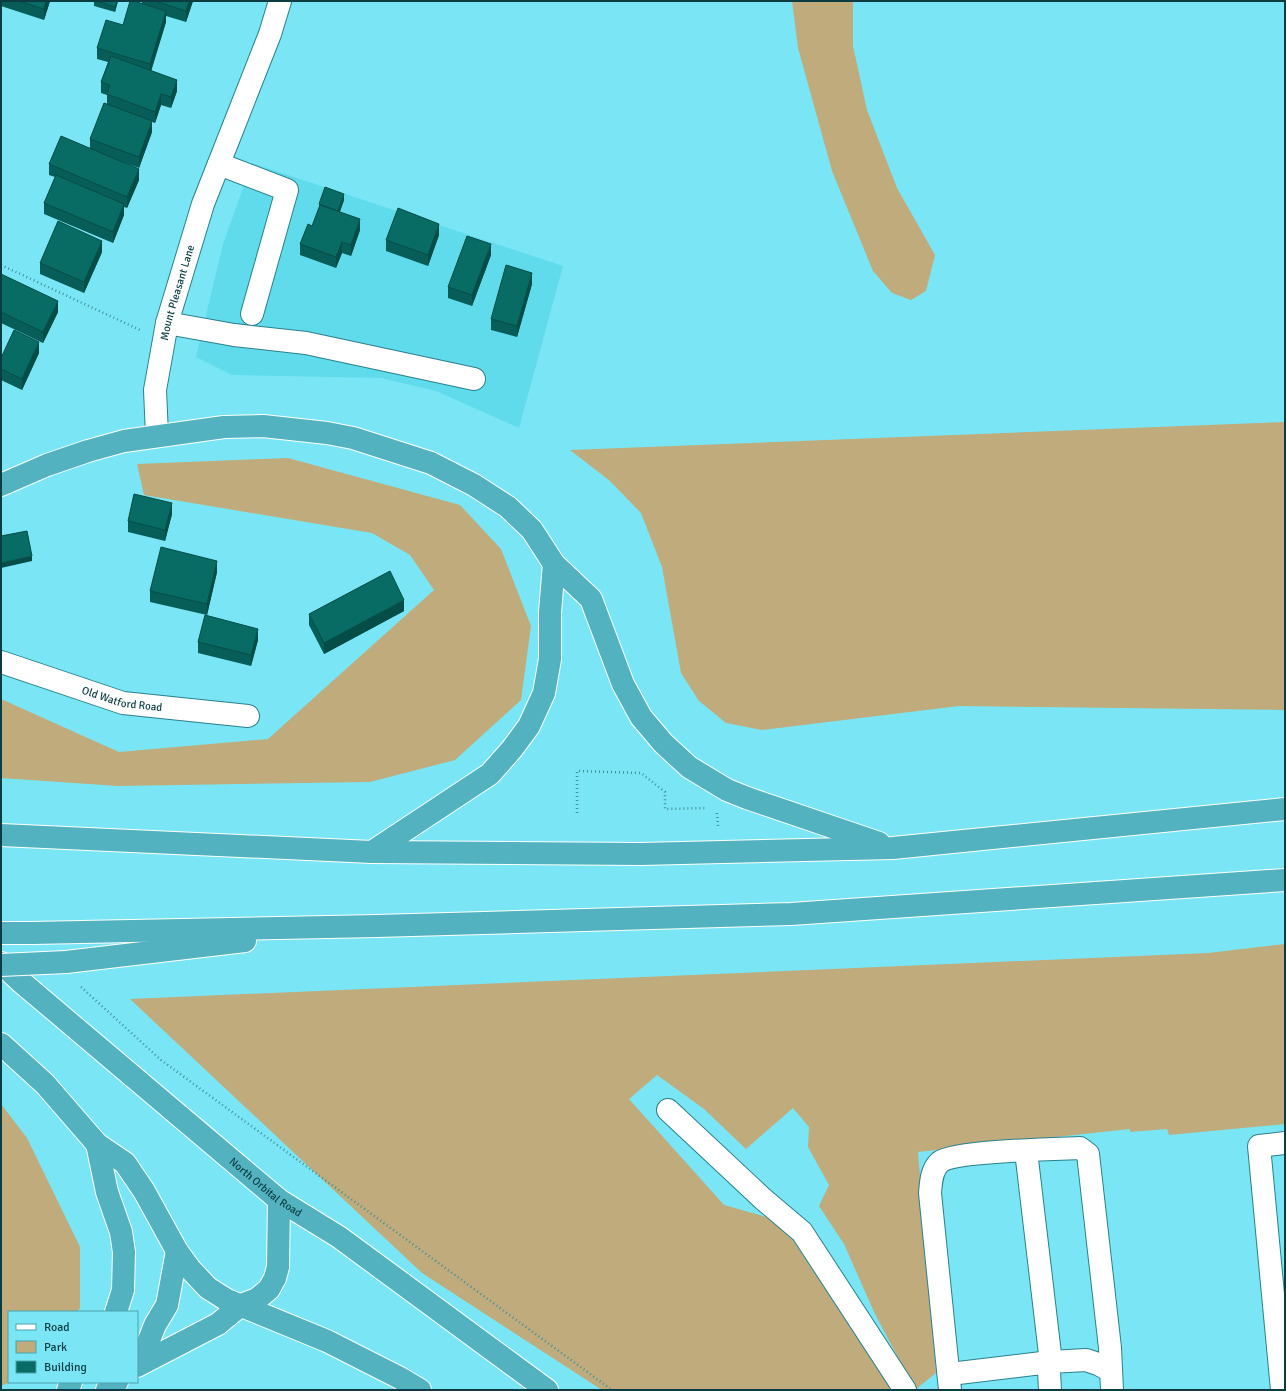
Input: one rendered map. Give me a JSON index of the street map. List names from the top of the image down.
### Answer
{
  "streets": {
    "highway": ["North Orbital Road"],
    "street": ["Mount Pleasant Lane", "Old Watford Road"]
  },
  "legend": ["Road", "Park", "Building"]
}
